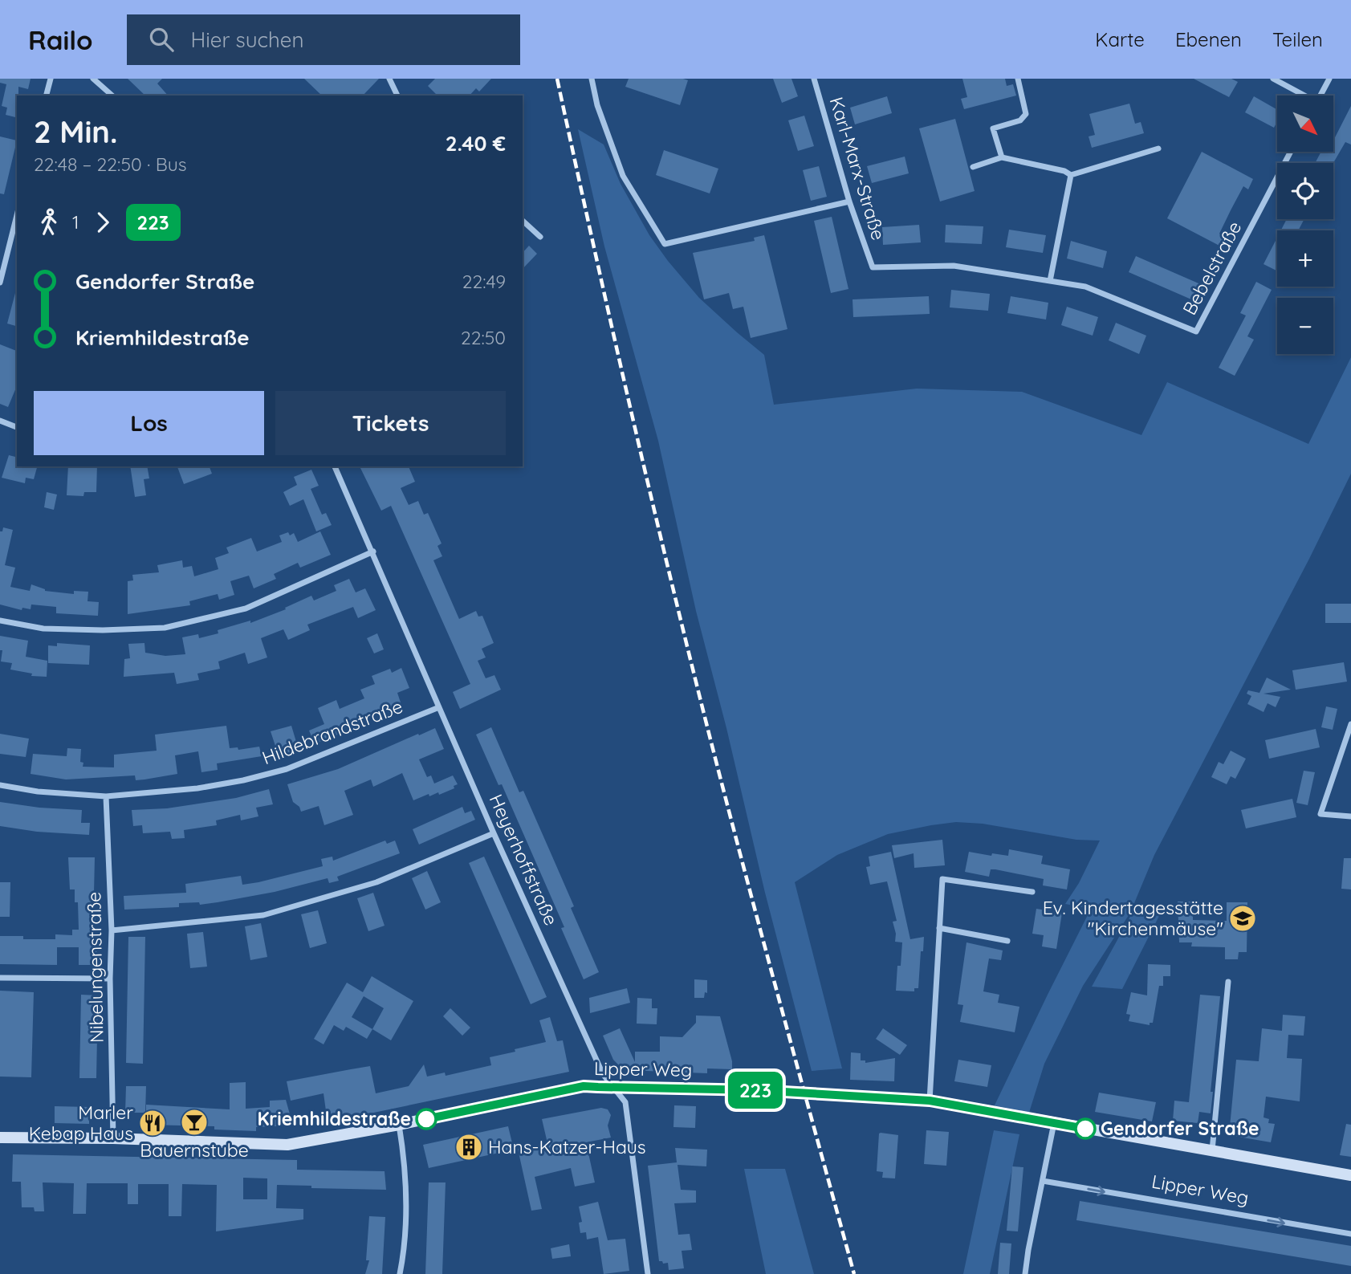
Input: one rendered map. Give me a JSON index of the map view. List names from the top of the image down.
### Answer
{
  "streets": {
    "street": [
      "Karl-Marx-Straße",
      "Bebelstraße",
      "Hildebrandstraße",
      "Heyerhoffstraße",
      "Nibelungenstraße",
      "Lipper Weg"
    ]
  },
  "crossings": [
    ["Karl-Marx-Straße", "Bebelstraße"],
    ["Hildebrandstraße", "Heyerhoffstraße"],
    ["Hildebrandstraße", "Nibelungenstraße"],
    ["Heyerhoffstraße", "Lipper Weg"],
    ["Nibelungenstraße", "Lipper Weg"]
  ],
  "places": {
    "school or university": ["Ev. Kindertagesstätte \"Kirchenmäuse\""],
    "other": ["Kriemhildestraße", "Gendorfer Straße"],
    "bar": ["Bauernstube"],
    "restaurant": ["Marler Kebap Haus"],
    "building": ["Hans-Katzer-Haus"]
  },
  "lines": ["bus line 223"],
  "north": "bottom right",
  "page": {
    "header": "Railo",
    "search": "Hier suchen",
    "nav": ["Karte", "Ebenen", "Teilen"],
    "on_map": "223",
    "map_buttons": ["+", "−"],
    "heading": ["2 Min.", "22:48 – 22:50 · Bus", "2.40 €"],
    "legs": ["1", "223"],
    "list": [
      {
        "name": "Gendorfer Straße",
        "value": "22:49"
      },
      {
        "name": "Kriemhildestraße",
        "value": "22:50"
      }
    ],
    "buttons": ["Los", "Tickets"]
  }
}
